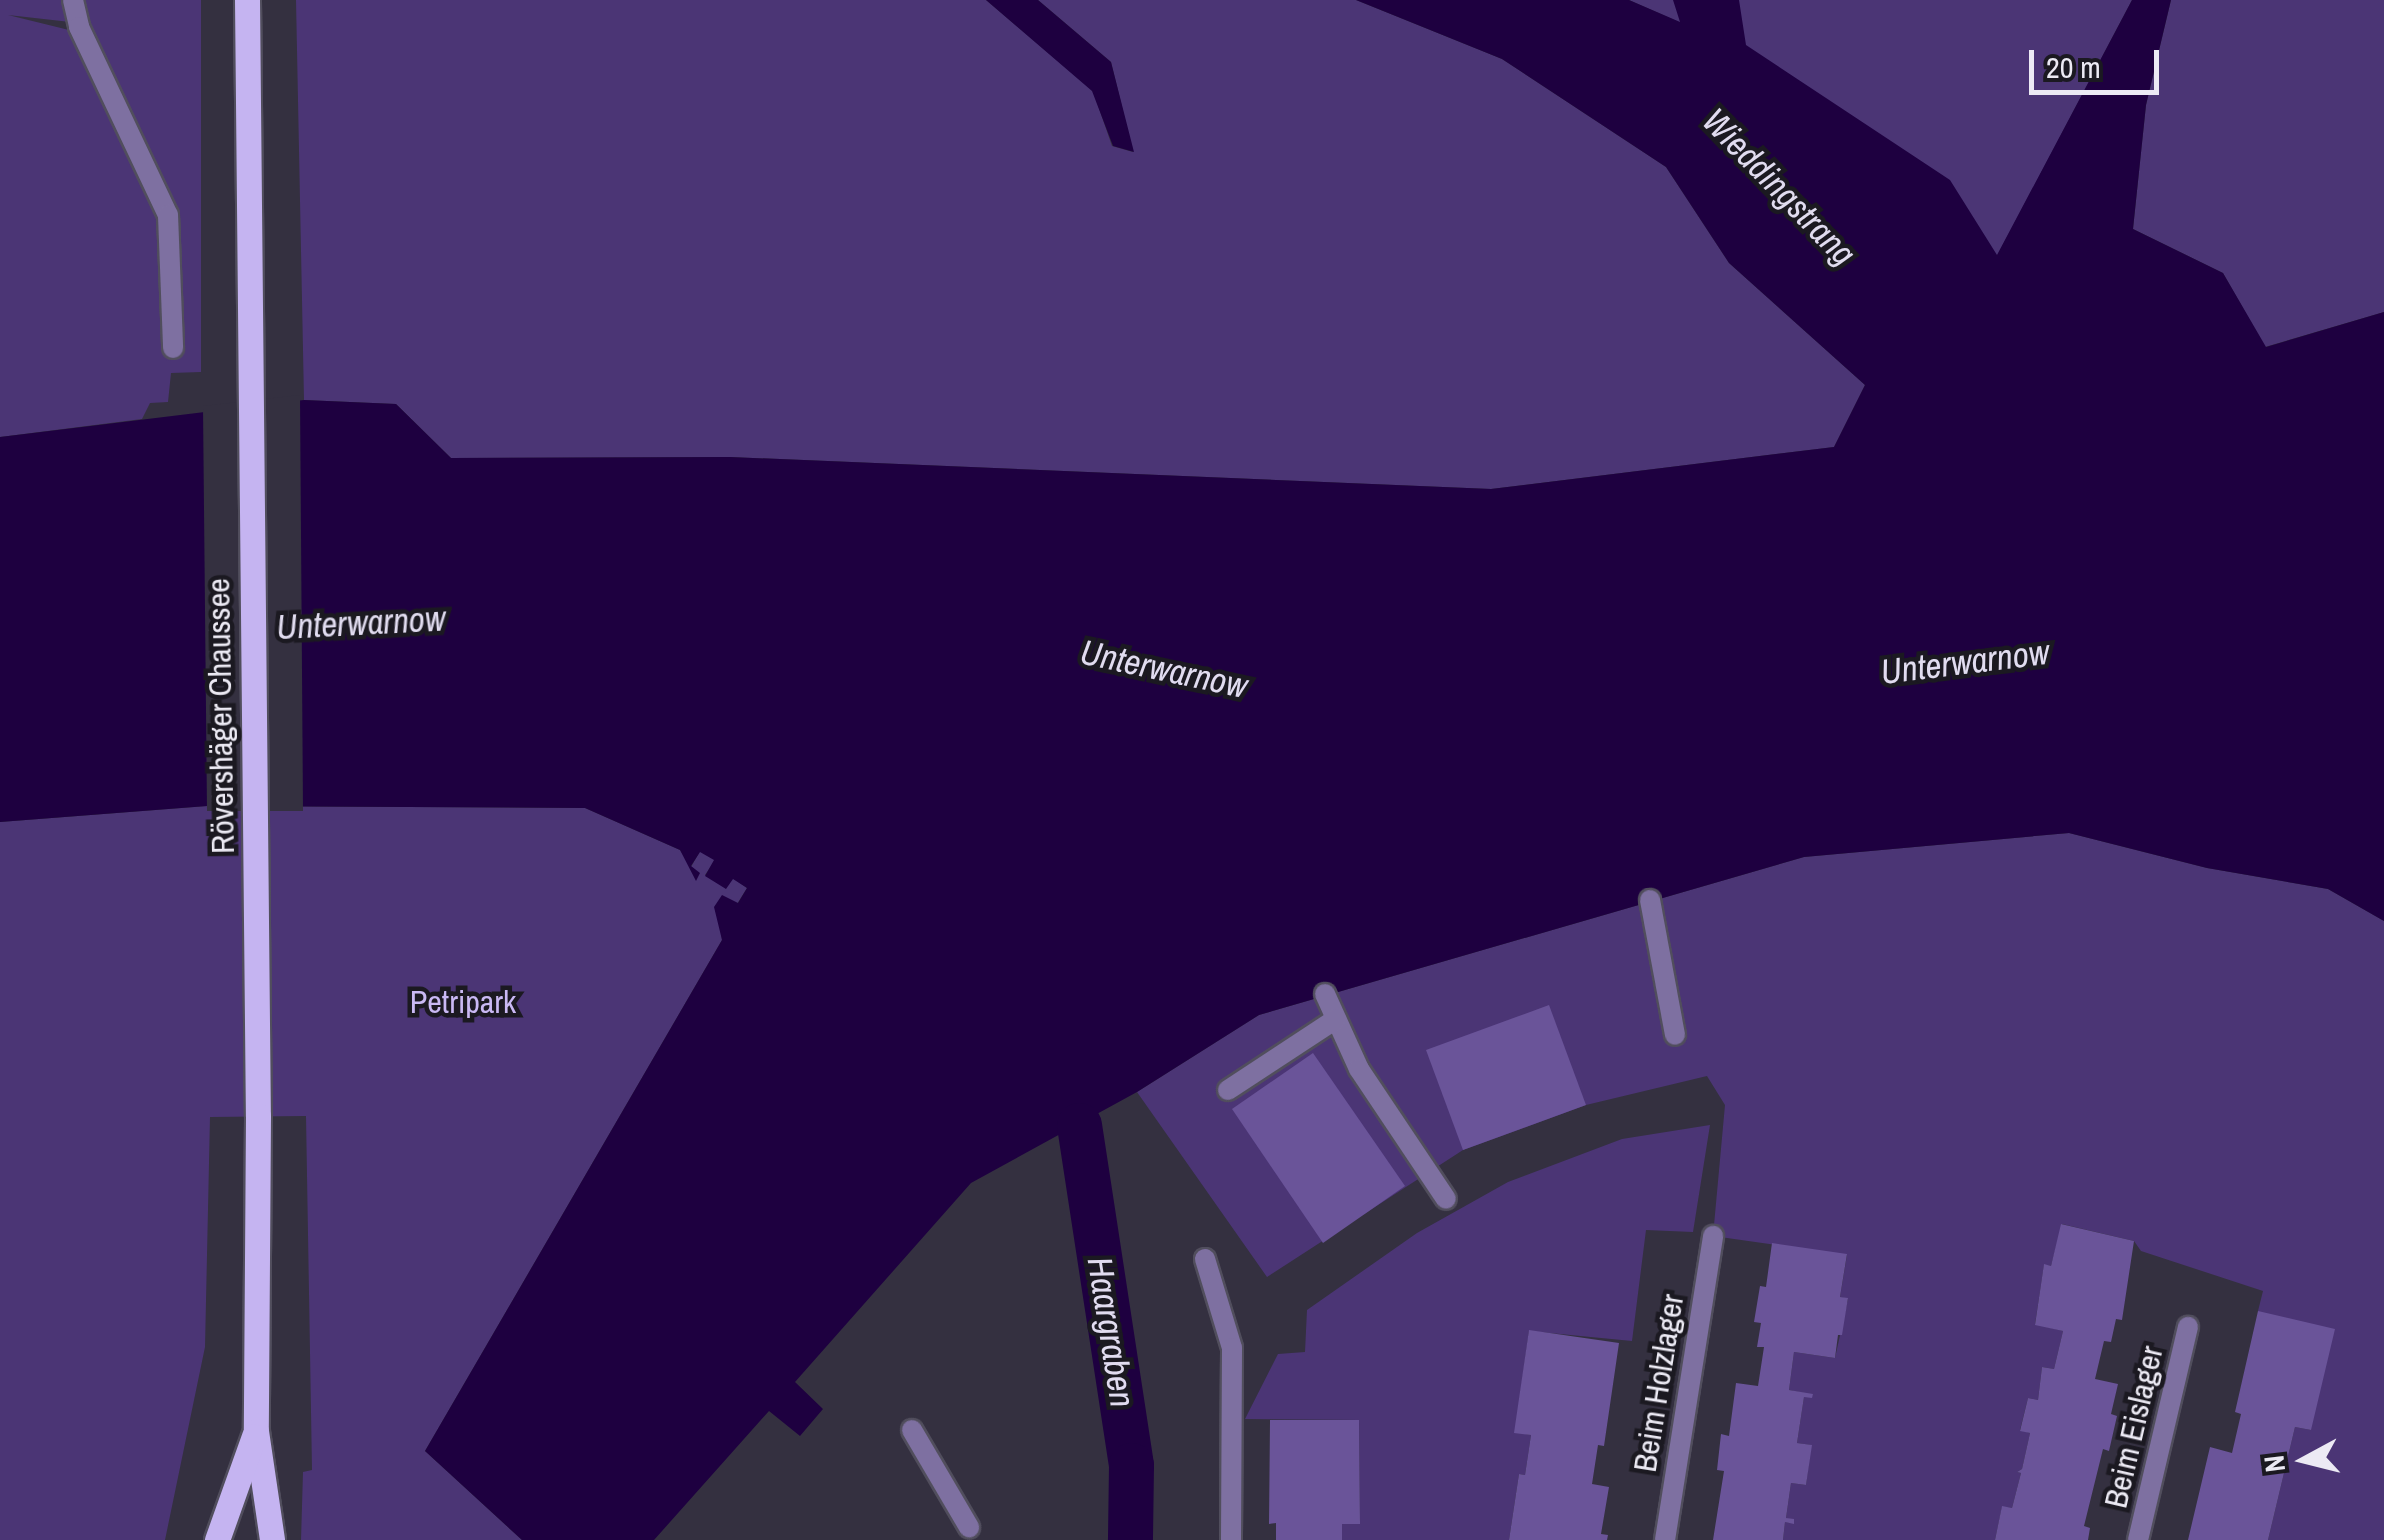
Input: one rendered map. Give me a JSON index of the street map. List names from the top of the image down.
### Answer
{
  "streets": {
    "main road": ["Rövershäger Chaussee"],
    "street": ["Beim Holzlager", "Beim Eislager"]
  },
  "water": ["Wieddingstrang", "Unterwarnow", "Haargraben"],
  "parks": ["Petripark"],
  "scale_bar": "20 m",
  "north": "left"
}
